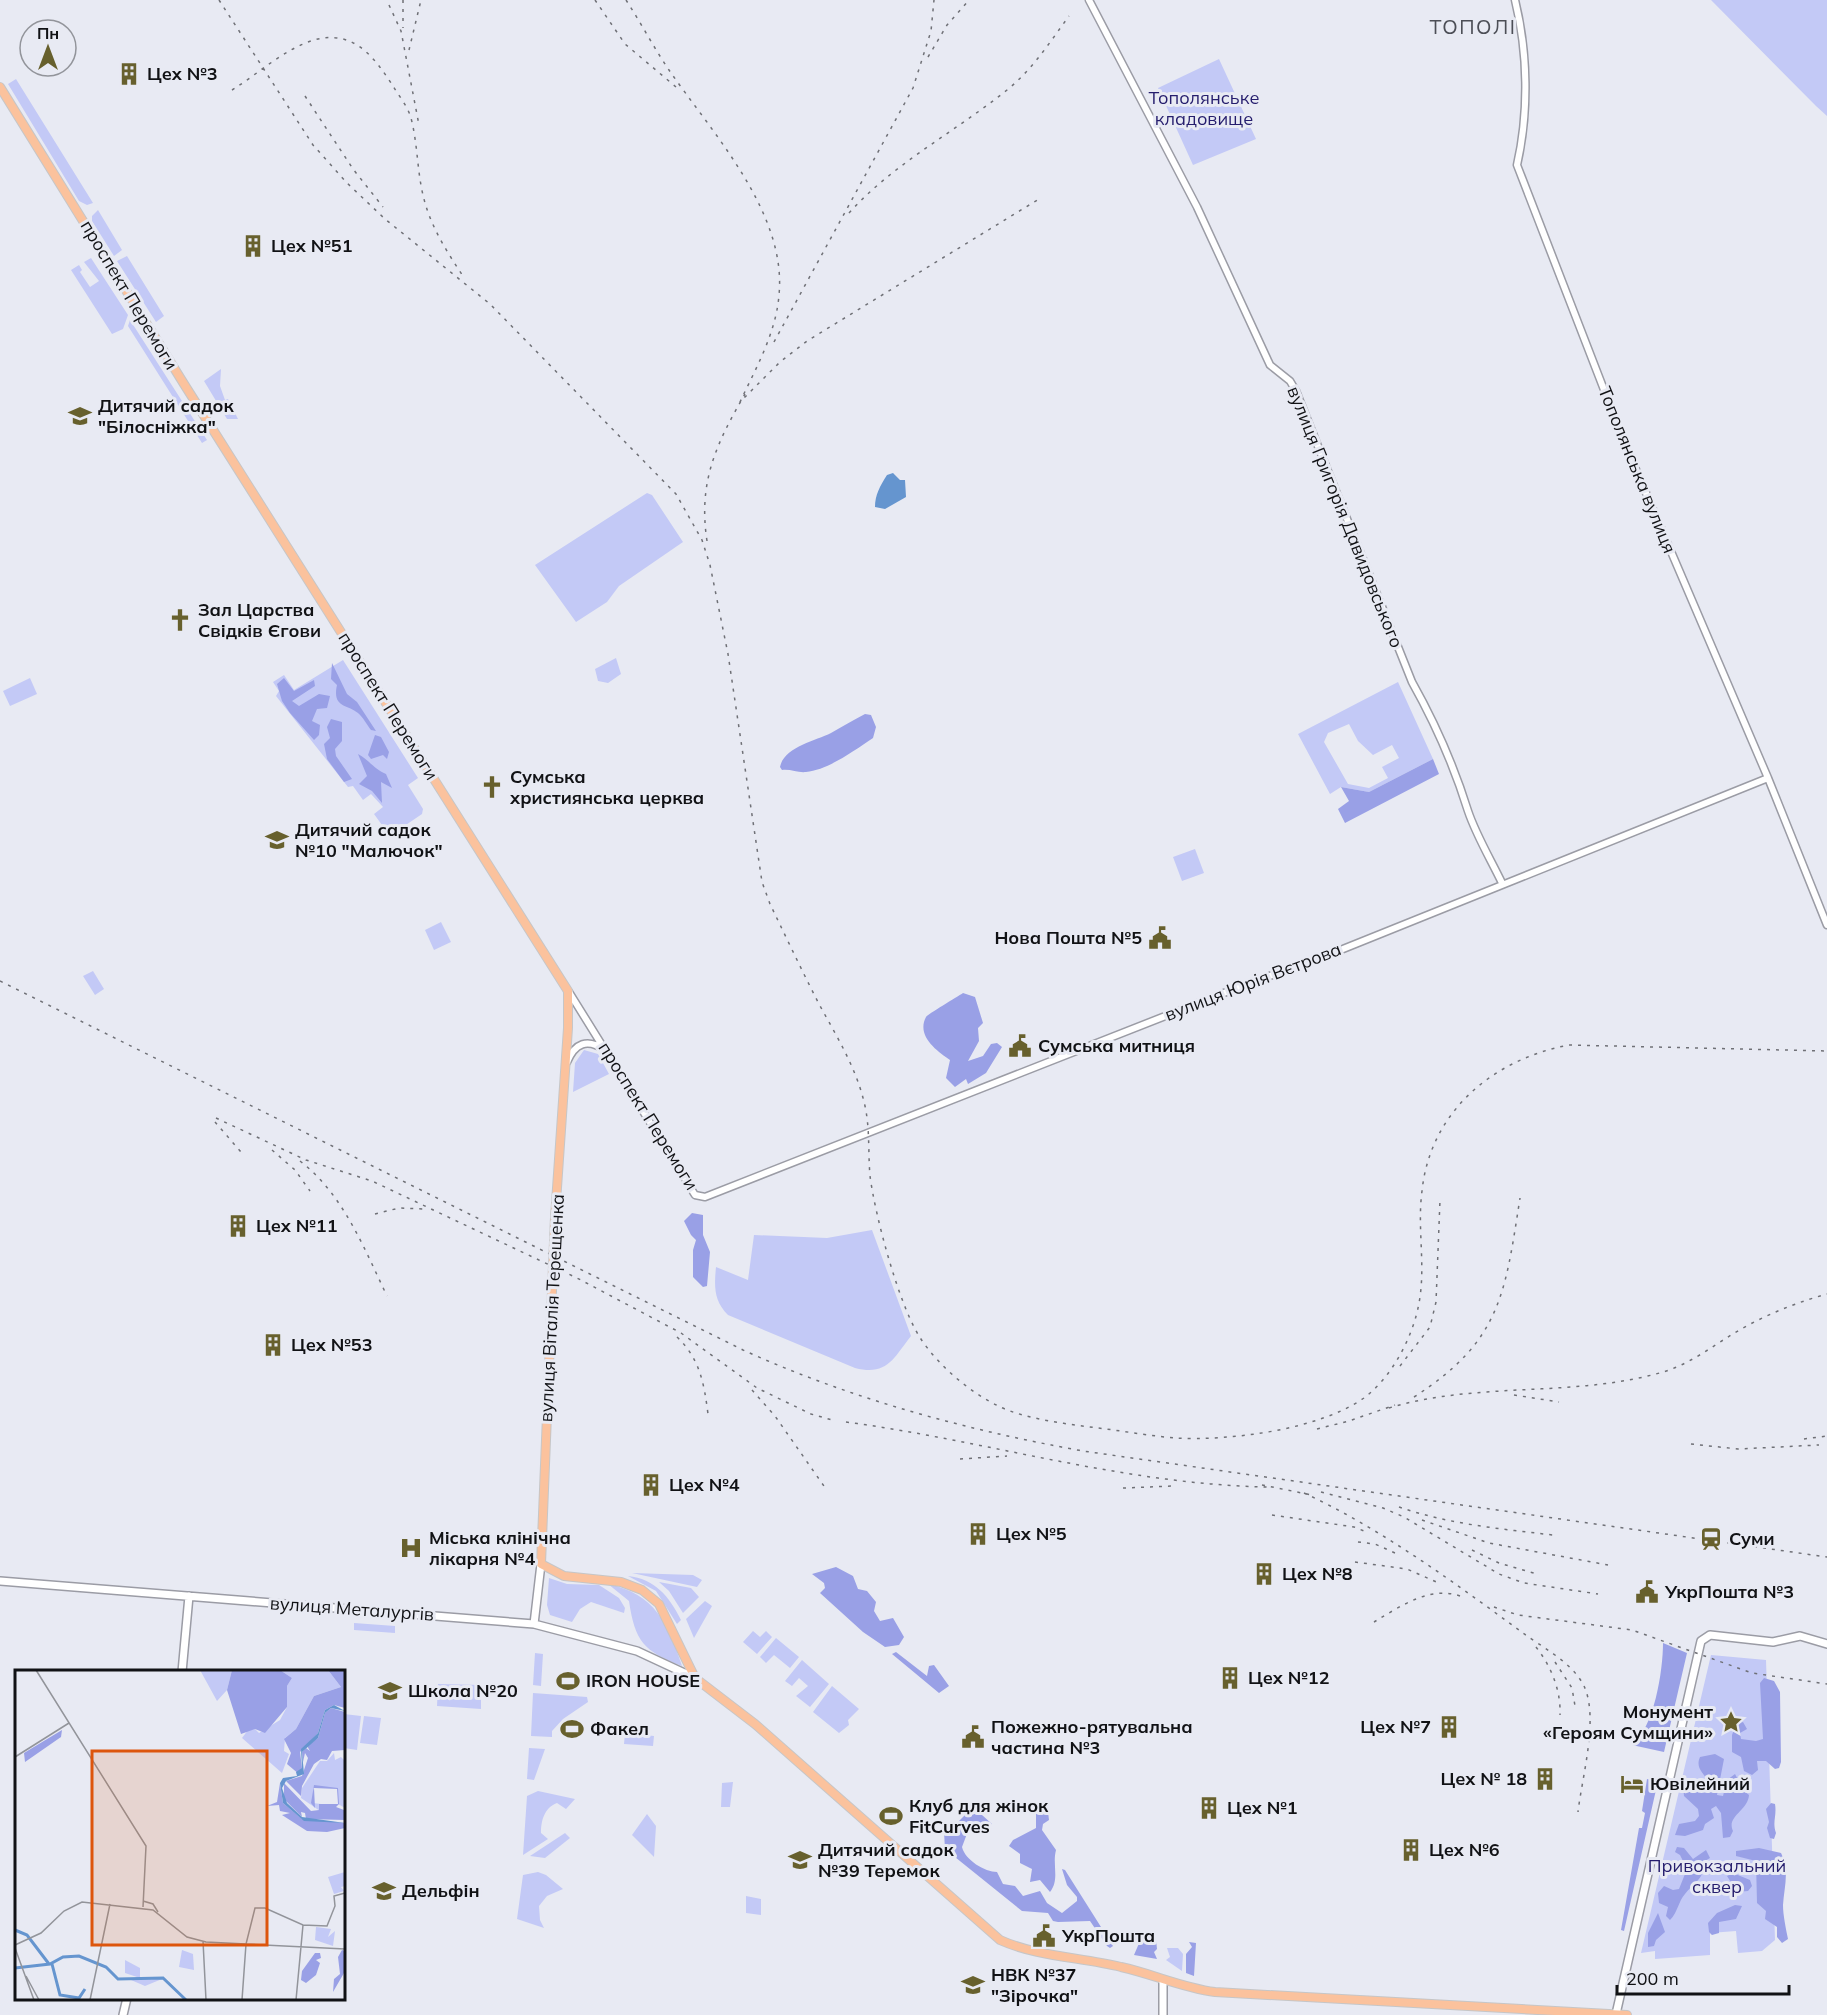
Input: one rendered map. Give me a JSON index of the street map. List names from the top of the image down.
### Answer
{
  "streets": {
    "main road": ["проспект Перемоги", "вулиця Віталія Терещенка", "вулиця Металургів"],
    "street": ["Тополянська вулиця", "вулиця Григорія Давидовського", "вулиця Юрія Вєтрова"]
  },
  "crossings": [
    ["проспект Перемоги", "вулиця Юрія Вєтрова"],
    ["проспект Перемоги", "вулиця Віталія Терещенка"],
    ["Тополянська вулиця", "вулиця Юрія Вєтрова"],
    ["вулиця Григорія Давидовського", "вулиця Юрія Вєтрова"],
    ["вулиця Віталія Терещенка", "вулиця Металургів"]
  ],
  "districts": ["ТОПОЛІ"],
  "parks": ["Тополянське кладовище", "Привокзальний сквер"],
  "places": {
    "building": [
      "Цех №3",
      "Цех №51",
      "Цех №11",
      "Цех №53",
      "Цех №4",
      "Цех №5",
      "Цех №8",
      "Цех №12",
      "Цех №7",
      "Цех № 18",
      "Цех №1",
      "Цех №6"
    ],
    "school or university": [
      "Дитячий садок \"Білосніжка\"",
      "Дитячий садок №10 \"Малючок\"",
      "Школа №20",
      "Дитячий садок №39 Теремок",
      "Дельфін",
      "НВК №37 \"Зірочка\""
    ],
    "church": ["Зал Царства Свідків Єгови", "Сумська християнська церква"],
    "public building": [
      "Нова Пошта №5",
      "Сумська митниця",
      "УкрПошта №3",
      "Пожежно-рятувальна частина №3",
      "УкрПошта"
    ],
    "station": ["Суми"],
    "hospital": ["Міська клінічна лікарня №4"],
    "sports": ["IRON HOUSE", "Факел", "Клуб для жінок FitCurves"],
    "place": ["Монумент «Героям Сумщини»"],
    "hotel": ["Ювілейний"]
  },
  "scale_bar": "200 m",
  "north": "top"
}
